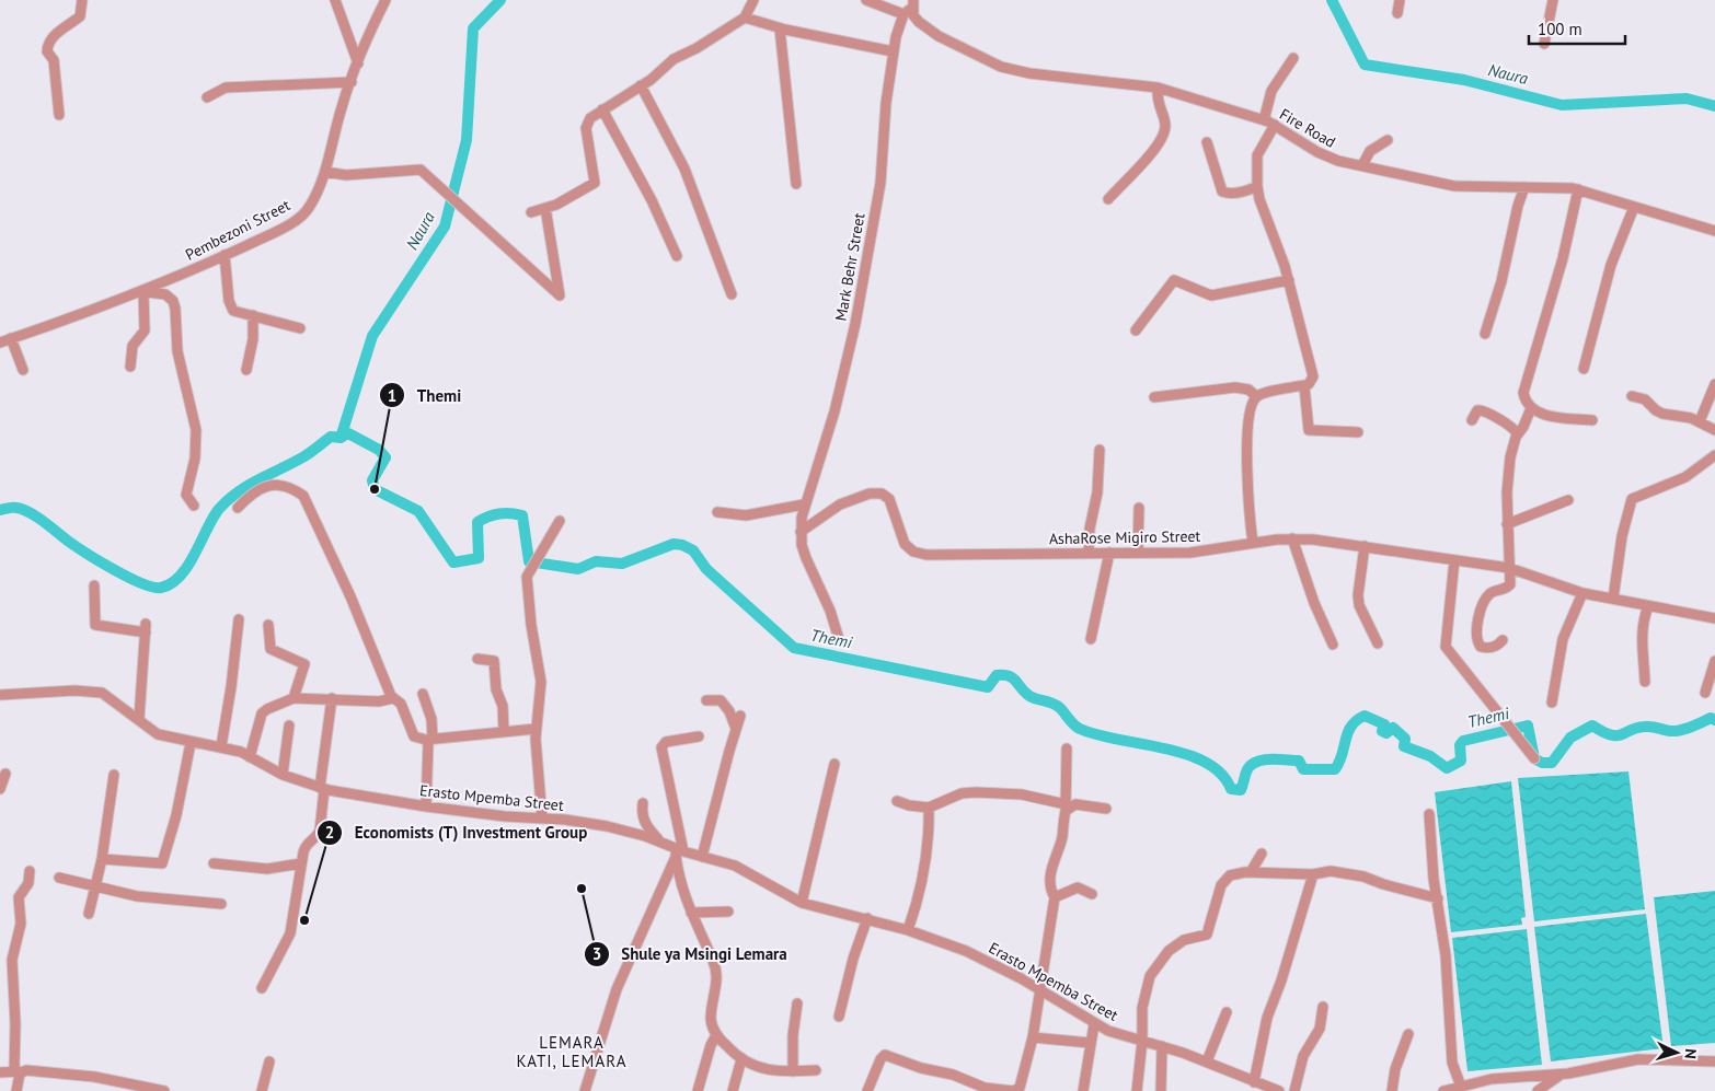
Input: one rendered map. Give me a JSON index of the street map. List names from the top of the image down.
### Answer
{
  "streets": {
    "street": [
      "Fire Road",
      "Pembezoni Street",
      "Mark Behr Street",
      "AshaRose Migiro Street",
      "Erasto Mpemba Street"
    ]
  },
  "crossings": [
    ["Mark Behr Street", "AshaRose Migiro Street"]
  ],
  "districts": ["LEMARA KATI, LEMARA"],
  "water": ["Naura", "Themi"],
  "places": ["Themi", "Shule ya Msingi Lemara", "Economists (T) Investment Group"],
  "scale_bar": "100 m",
  "north": "right"
}
